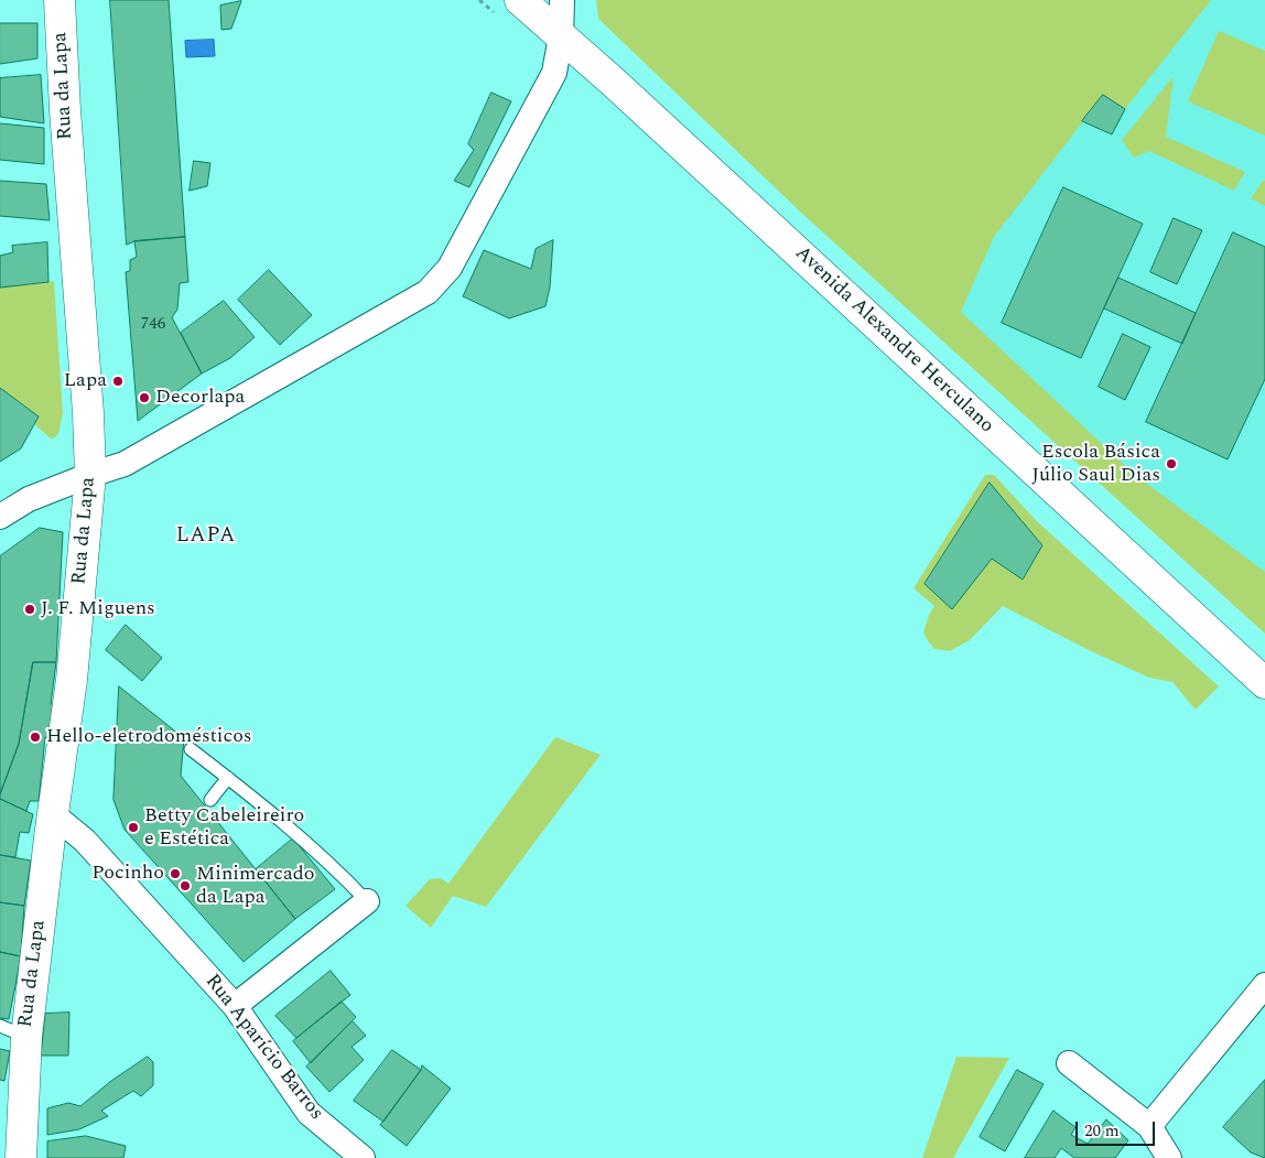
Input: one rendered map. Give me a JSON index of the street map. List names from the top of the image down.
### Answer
{
  "streets": {
    "street": ["Rua da Lapa", "Avenida Alexandre Herculano", "Rua Aparício Barros"]
  },
  "crossings": [
    ["Rua da Lapa", "Rua Aparício Barros"]
  ],
  "districts": ["LAPA"],
  "places": [
    "Lapa",
    "Decorlapa",
    "Escola Básica Júlio Saul Dias",
    "J. F. Miguens",
    "Hello-eletrodomésticos",
    "Betty Cabeleireiro e Estética",
    "Pocinho",
    "Minimercado da Lapa"
  ],
  "house_numbers": ["746"],
  "scale_bar": "20 m"
}
